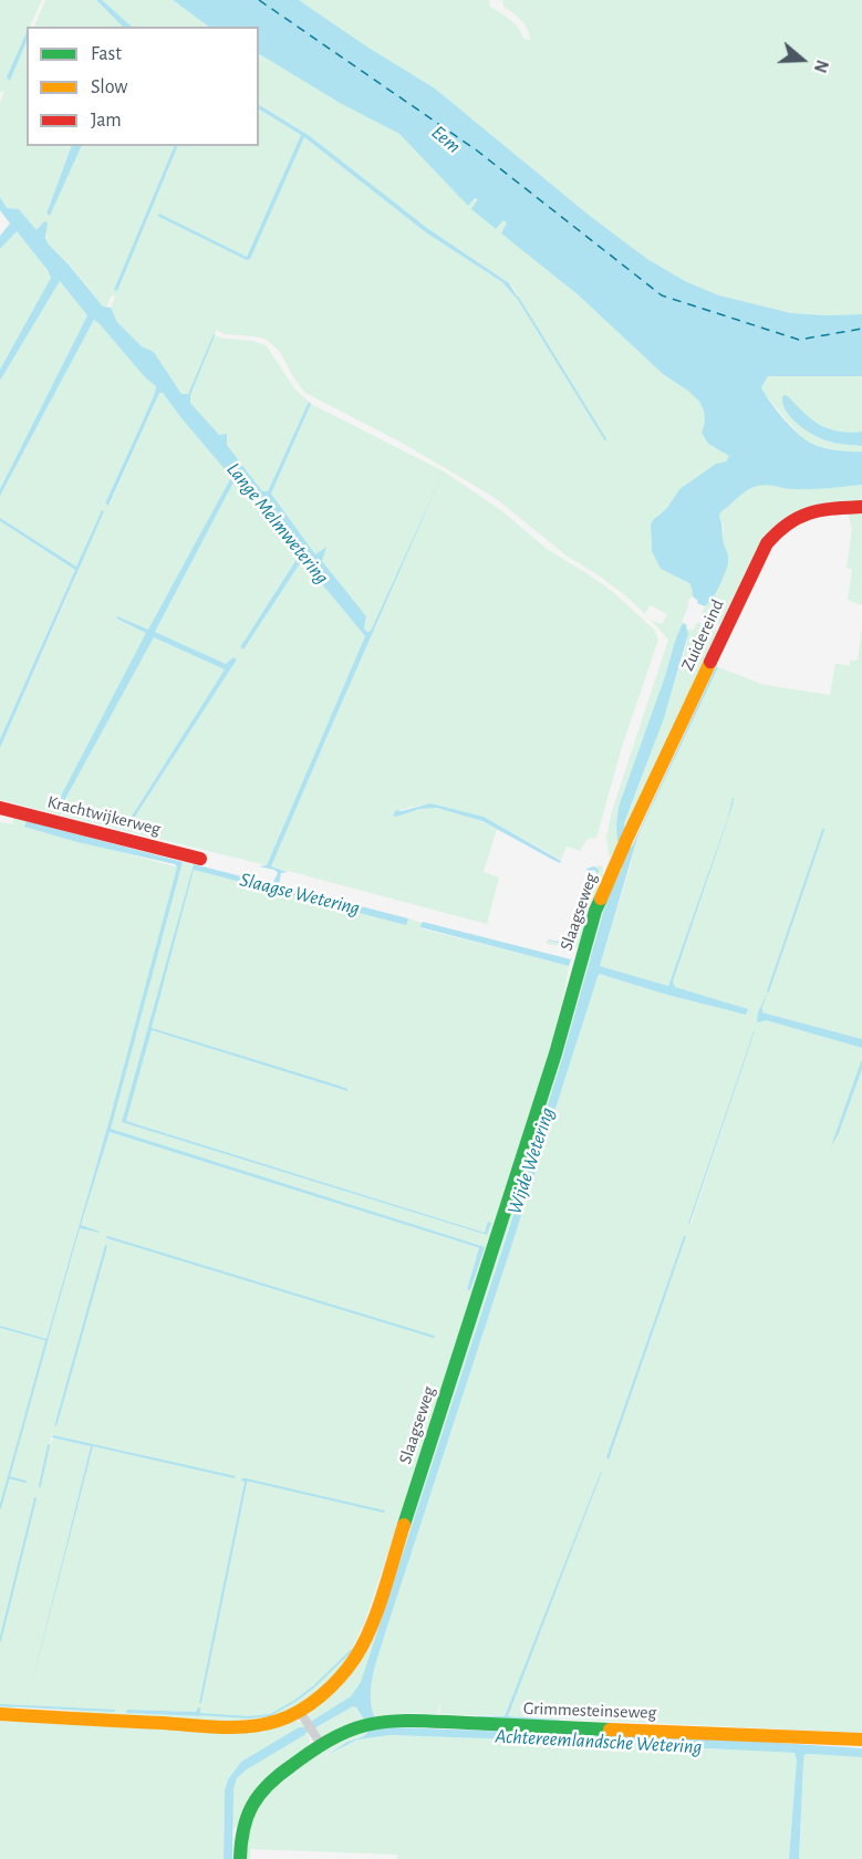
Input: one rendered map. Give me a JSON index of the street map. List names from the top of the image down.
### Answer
{
  "streets": {
    "street": [
      "Zuidereind",
      "Krachtwijkerweg",
      "Slaagseweg",
      "Grimmesteinseweg"
    ]
  },
  "crossings": [
    ["Zuidereind", "Slaagseweg"]
  ],
  "water": [
    "Eem",
    "Lange Melmwetering",
    "Slaagse Wetering",
    "Wijde Wetering",
    "Achtereemlandsche Wetering"
  ],
  "legend": ["Fast", "Slow", "Jam"],
  "north": "right"
}
